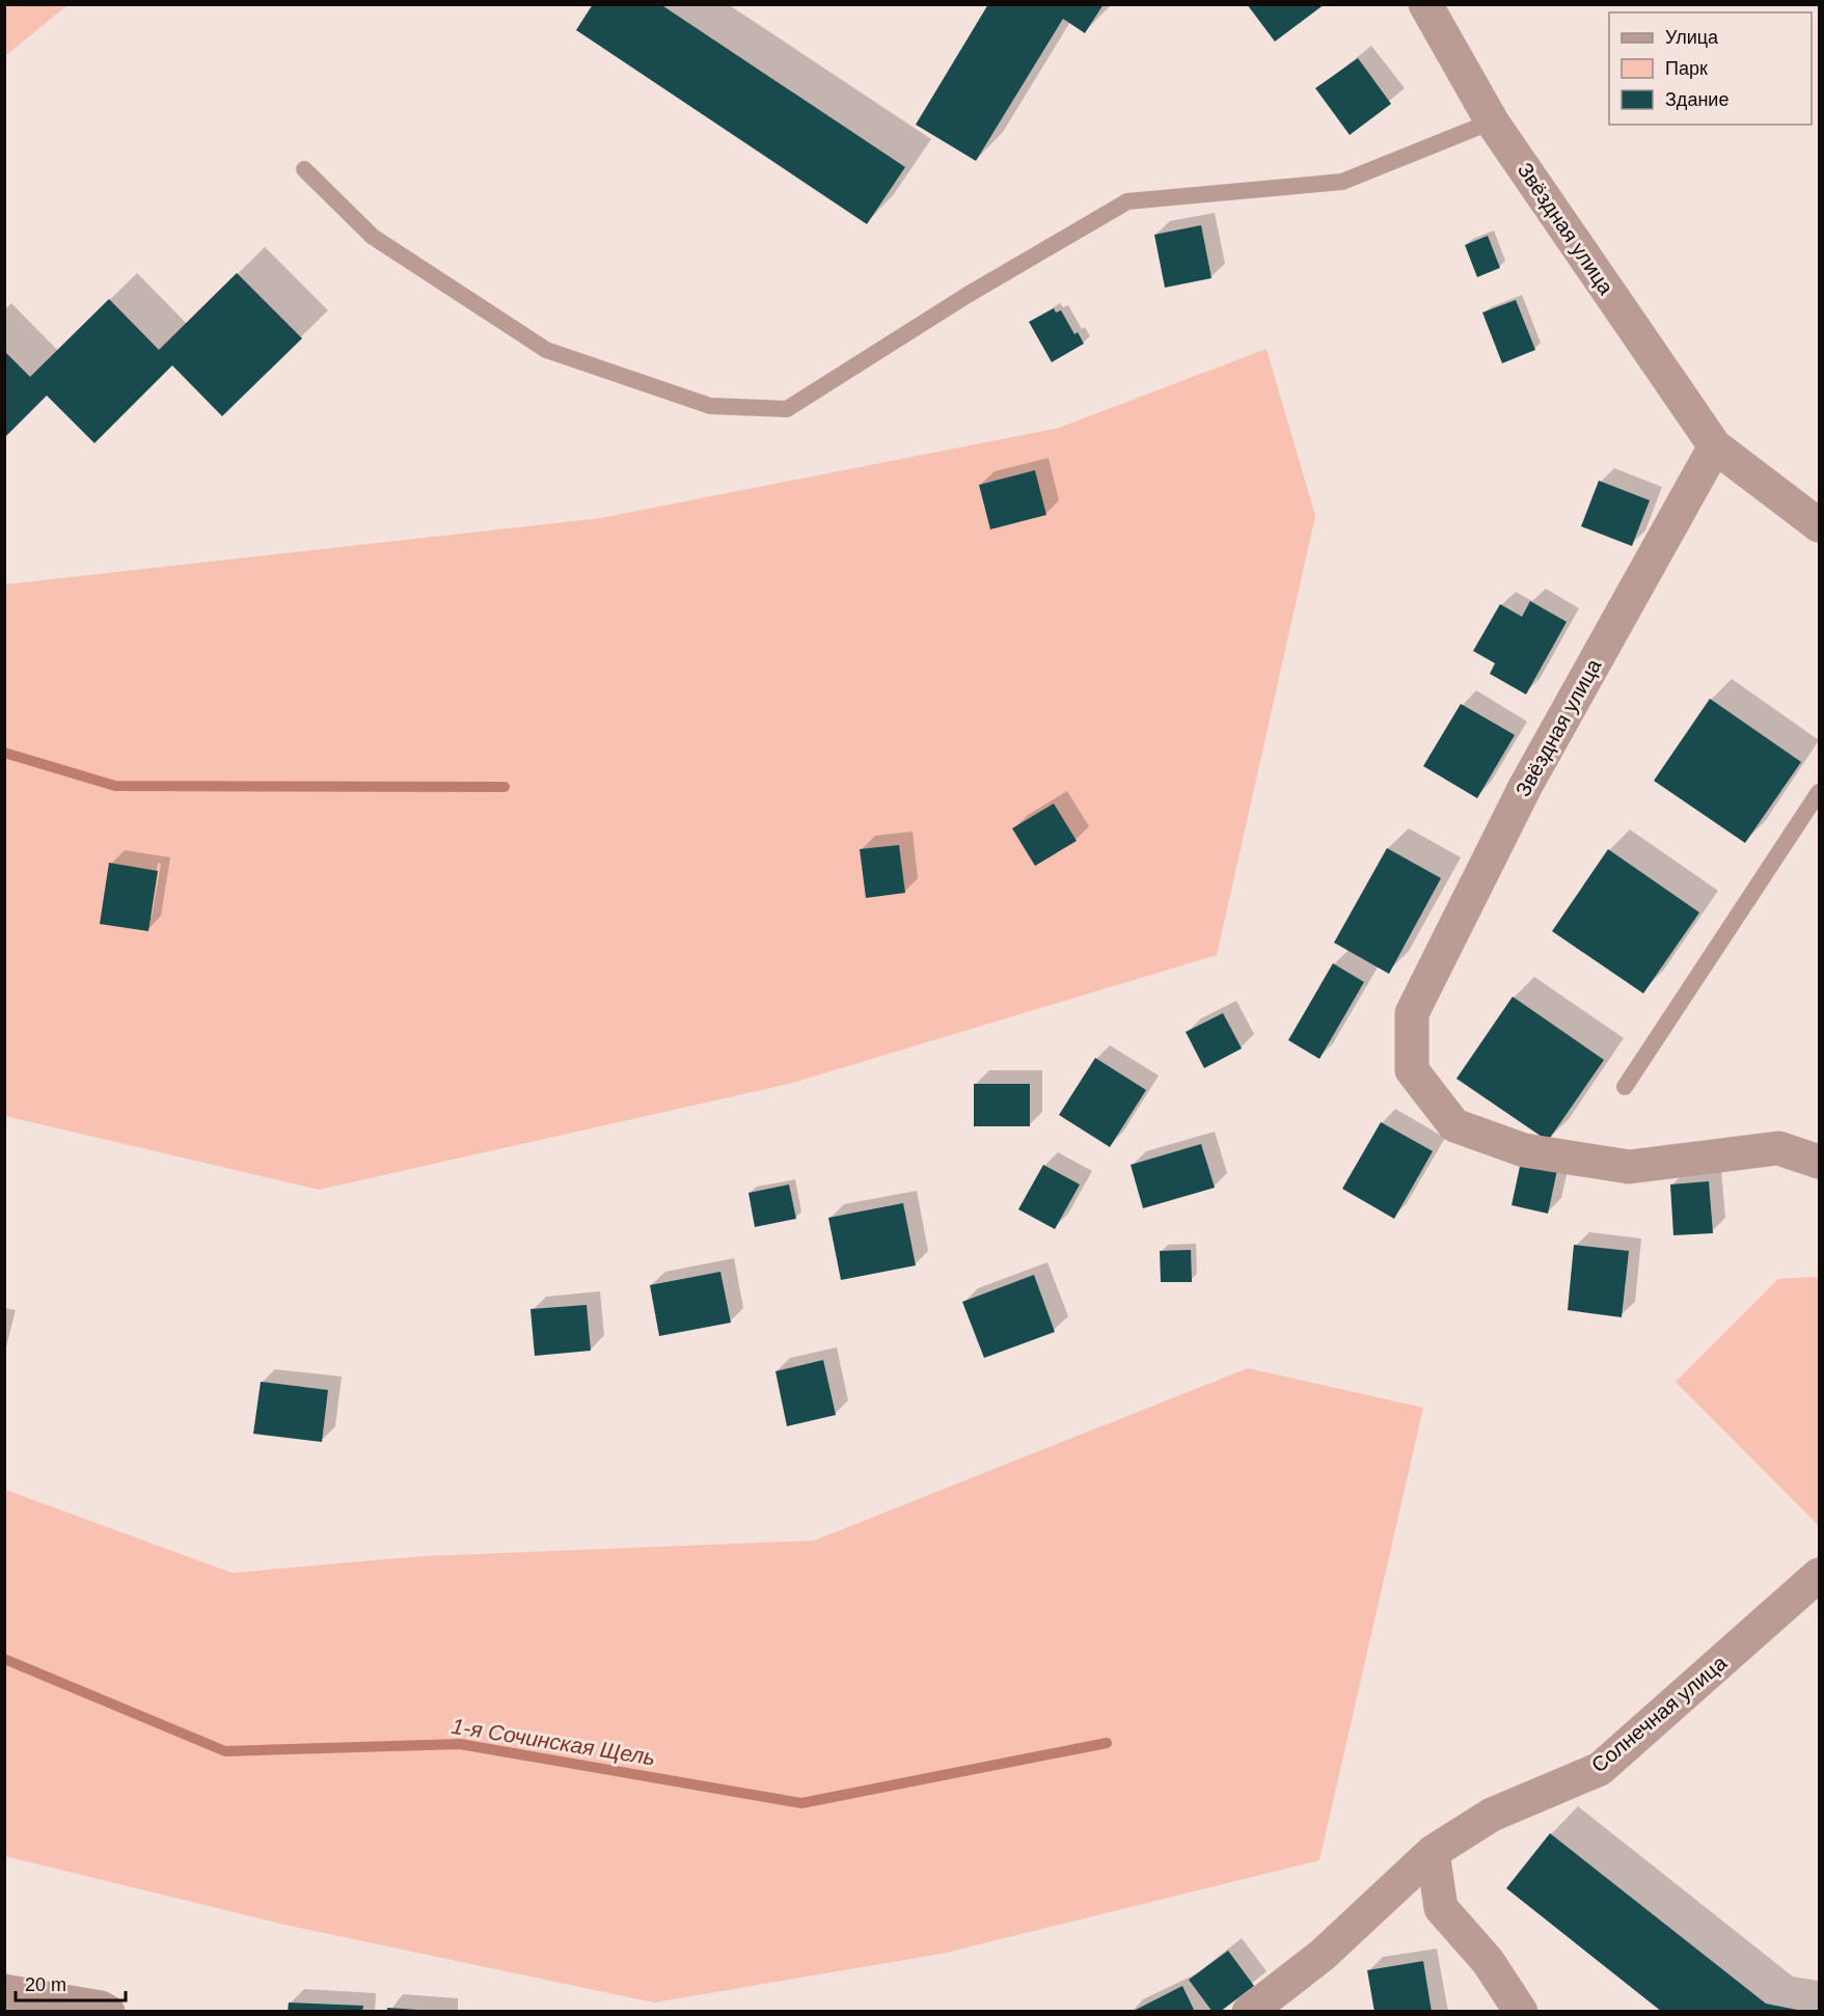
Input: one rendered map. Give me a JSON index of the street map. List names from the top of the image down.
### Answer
{
  "streets": {
    "street": ["Звёздная улица", "Солнечная улица"]
  },
  "water": ["1-я Сочинская Щель"],
  "legend": ["Улица", "Парк", "Здание"],
  "scale_bar": "20 m"
}
